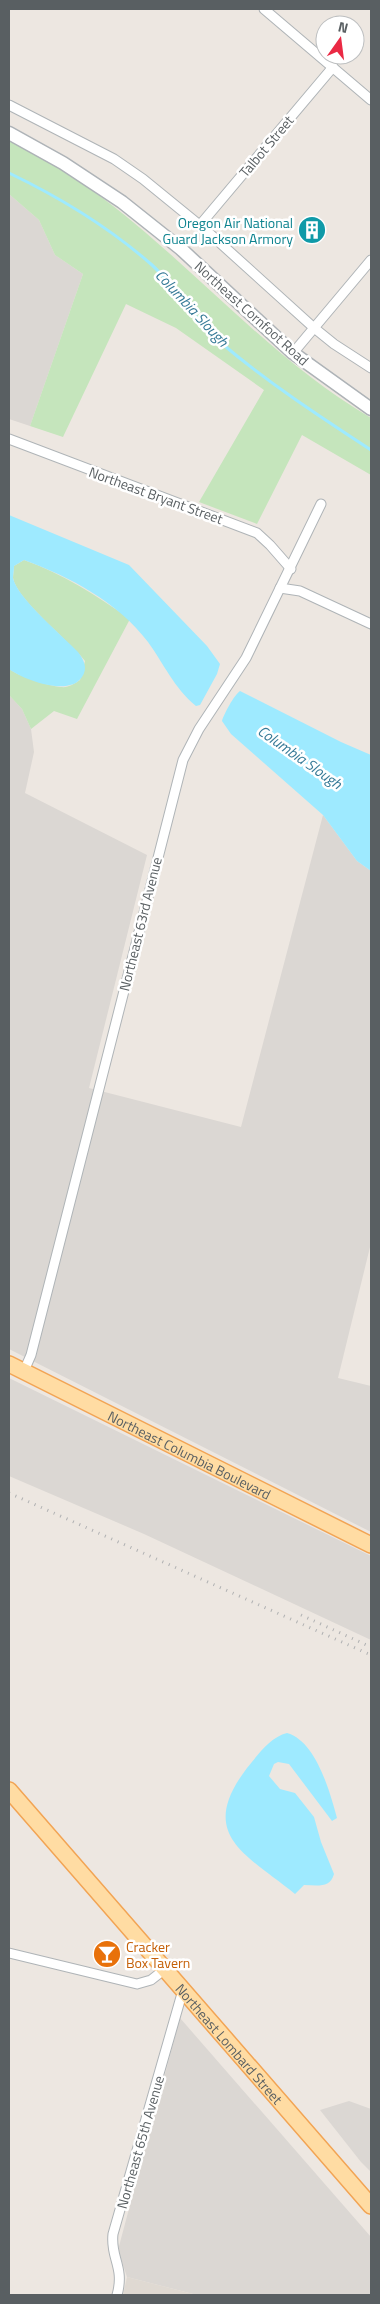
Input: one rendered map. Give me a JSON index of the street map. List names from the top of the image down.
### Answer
{
  "streets": {
    "main road": ["Northeast Columbia Boulevard", "Northeast Lombard Street"],
    "street": [
      "Talbot Street",
      "Northeast Cornfoot Road",
      "Northeast Bryant Street",
      "Northeast 63rd Avenue",
      "Northeast 65th Avenue"
    ]
  },
  "crossings": [
    ["Northeast Bryant Street", "Northeast 63rd Avenue"],
    ["Northeast 63rd Avenue", "Northeast Columbia Boulevard"],
    ["Northeast Lombard Street", "Northeast 65th Avenue"]
  ],
  "water": ["Columbia Slough"],
  "places": {
    "building": ["Oregon Air National Guard Jackson Armory"],
    "bar": ["Cracker Box Tavern"]
  },
  "north": "top"
}
